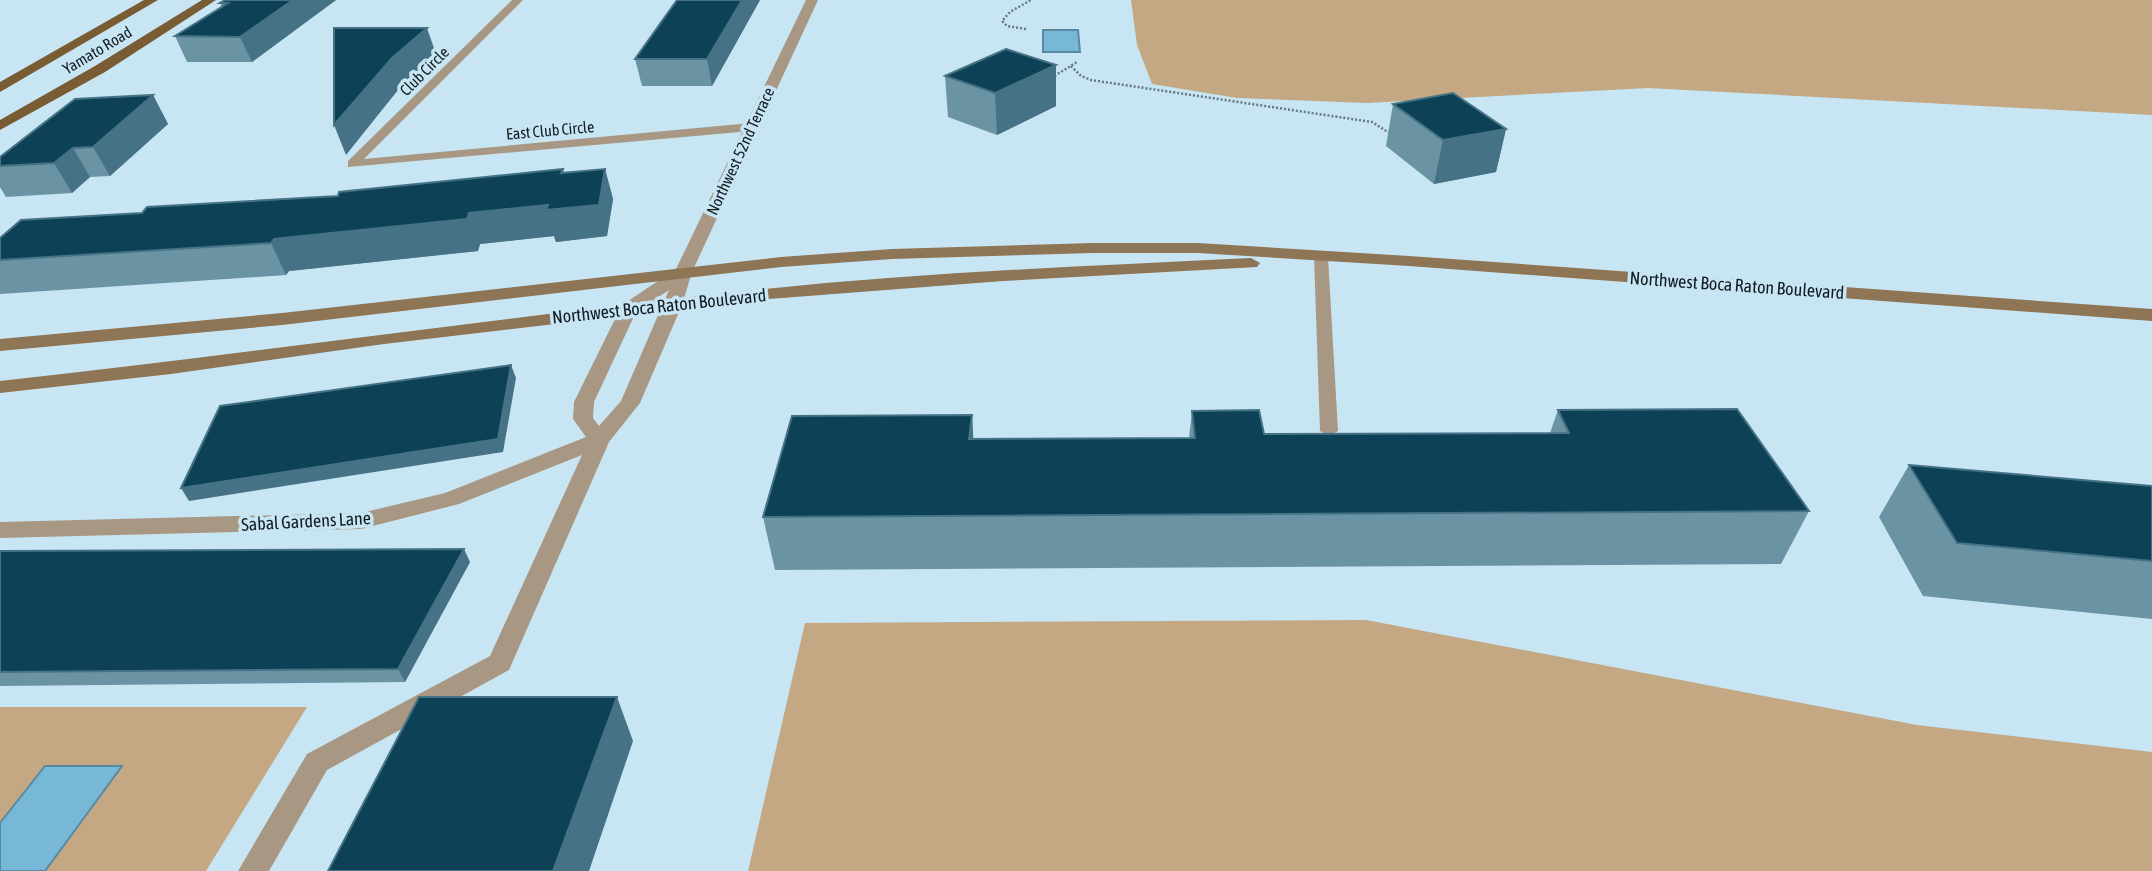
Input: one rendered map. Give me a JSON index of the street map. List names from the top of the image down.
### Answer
{
  "streets": {
    "main road": ["Yamato Road"],
    "street": ["Northwest 52nd Terrace", "Northwest Boca Raton Boulevard", "Sabal Gardens Lane"],
    "lane": ["Club Circle", "East Club Circle"]
  },
  "crossings": [
    ["Club Circle", "East Club Circle"],
    ["East Club Circle", "Northwest 52nd Terrace"],
    ["Northwest 52nd Terrace", "Northwest Boca Raton Boulevard"],
    ["Northwest 52nd Terrace", "Sabal Gardens Lane"],
    ["Northwest Boca Raton Boulevard", "Sabal Gardens Lane"]
  ]
}
